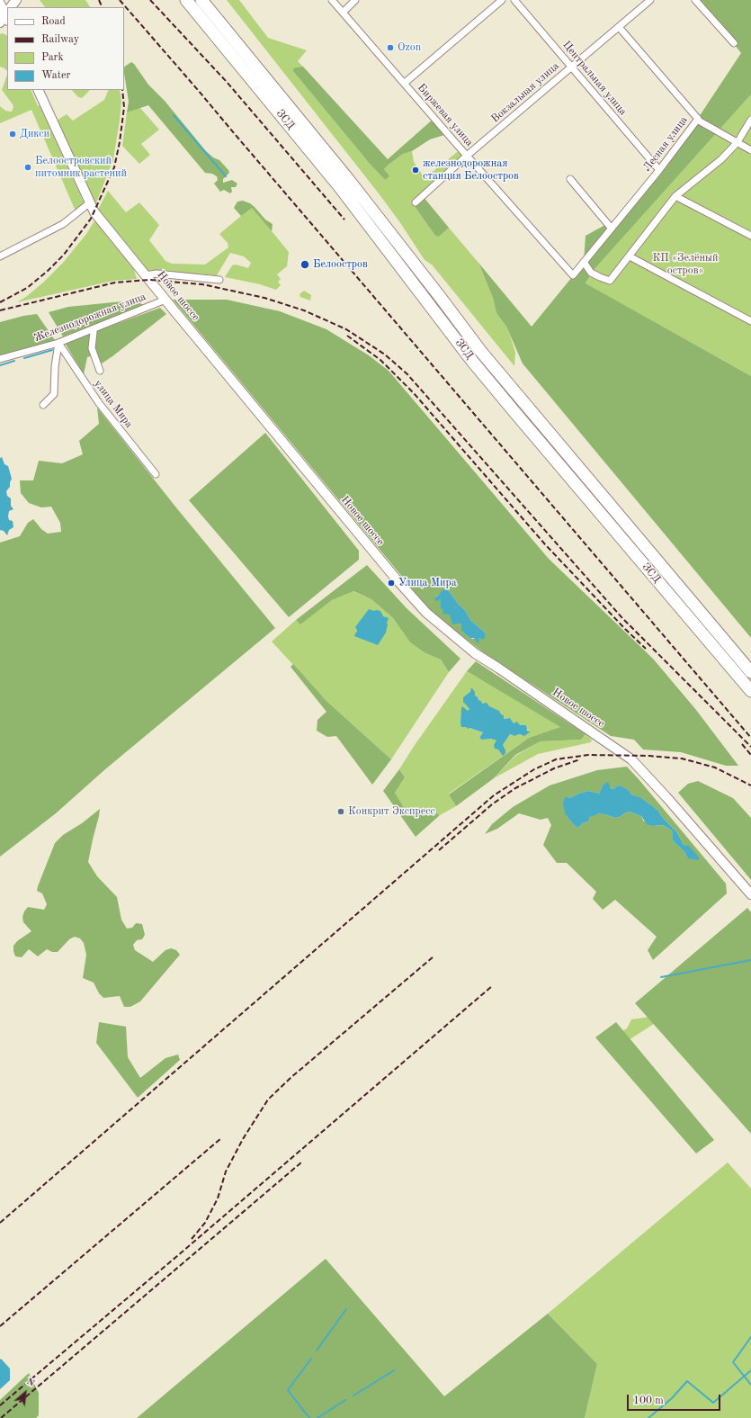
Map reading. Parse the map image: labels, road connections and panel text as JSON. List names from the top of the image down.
{
  "streets": {
    "highway": ["ЗСД"],
    "main road": ["Новое шоссе"],
    "street": [
      "Центральная улица",
      "Вокзальная улица",
      "Биржевая улица",
      "Лесная улица",
      "Железнодорожная улица",
      "улица Мира"
    ]
  },
  "crossings": [
    ["Центральная улица", "Вокзальная улица"],
    ["Центральная улица", "Лесная улица"],
    ["Вокзальная улица", "Биржевая улица"],
    ["Вокзальная улица", "Лесная улица"],
    ["Биржевая улица", "Лесная улица"],
    ["Новое шоссе", "Железнодорожная улица"],
    ["Железнодорожная улица", "улица Мира"]
  ],
  "parks": ["КП «Зелёный остров»"],
  "places": [
    "Ozon",
    "Дикси",
    "Белоостровский питомник растений",
    "железнодорожная станция Белоостров",
    "Белоостров",
    "Улица Мира",
    "Конкрит Экспресс"
  ],
  "legend": [
    "Road",
    "Railway",
    "Park",
    "Water"
  ],
  "scale_bar": "100 m",
  "north": "top right"
}
